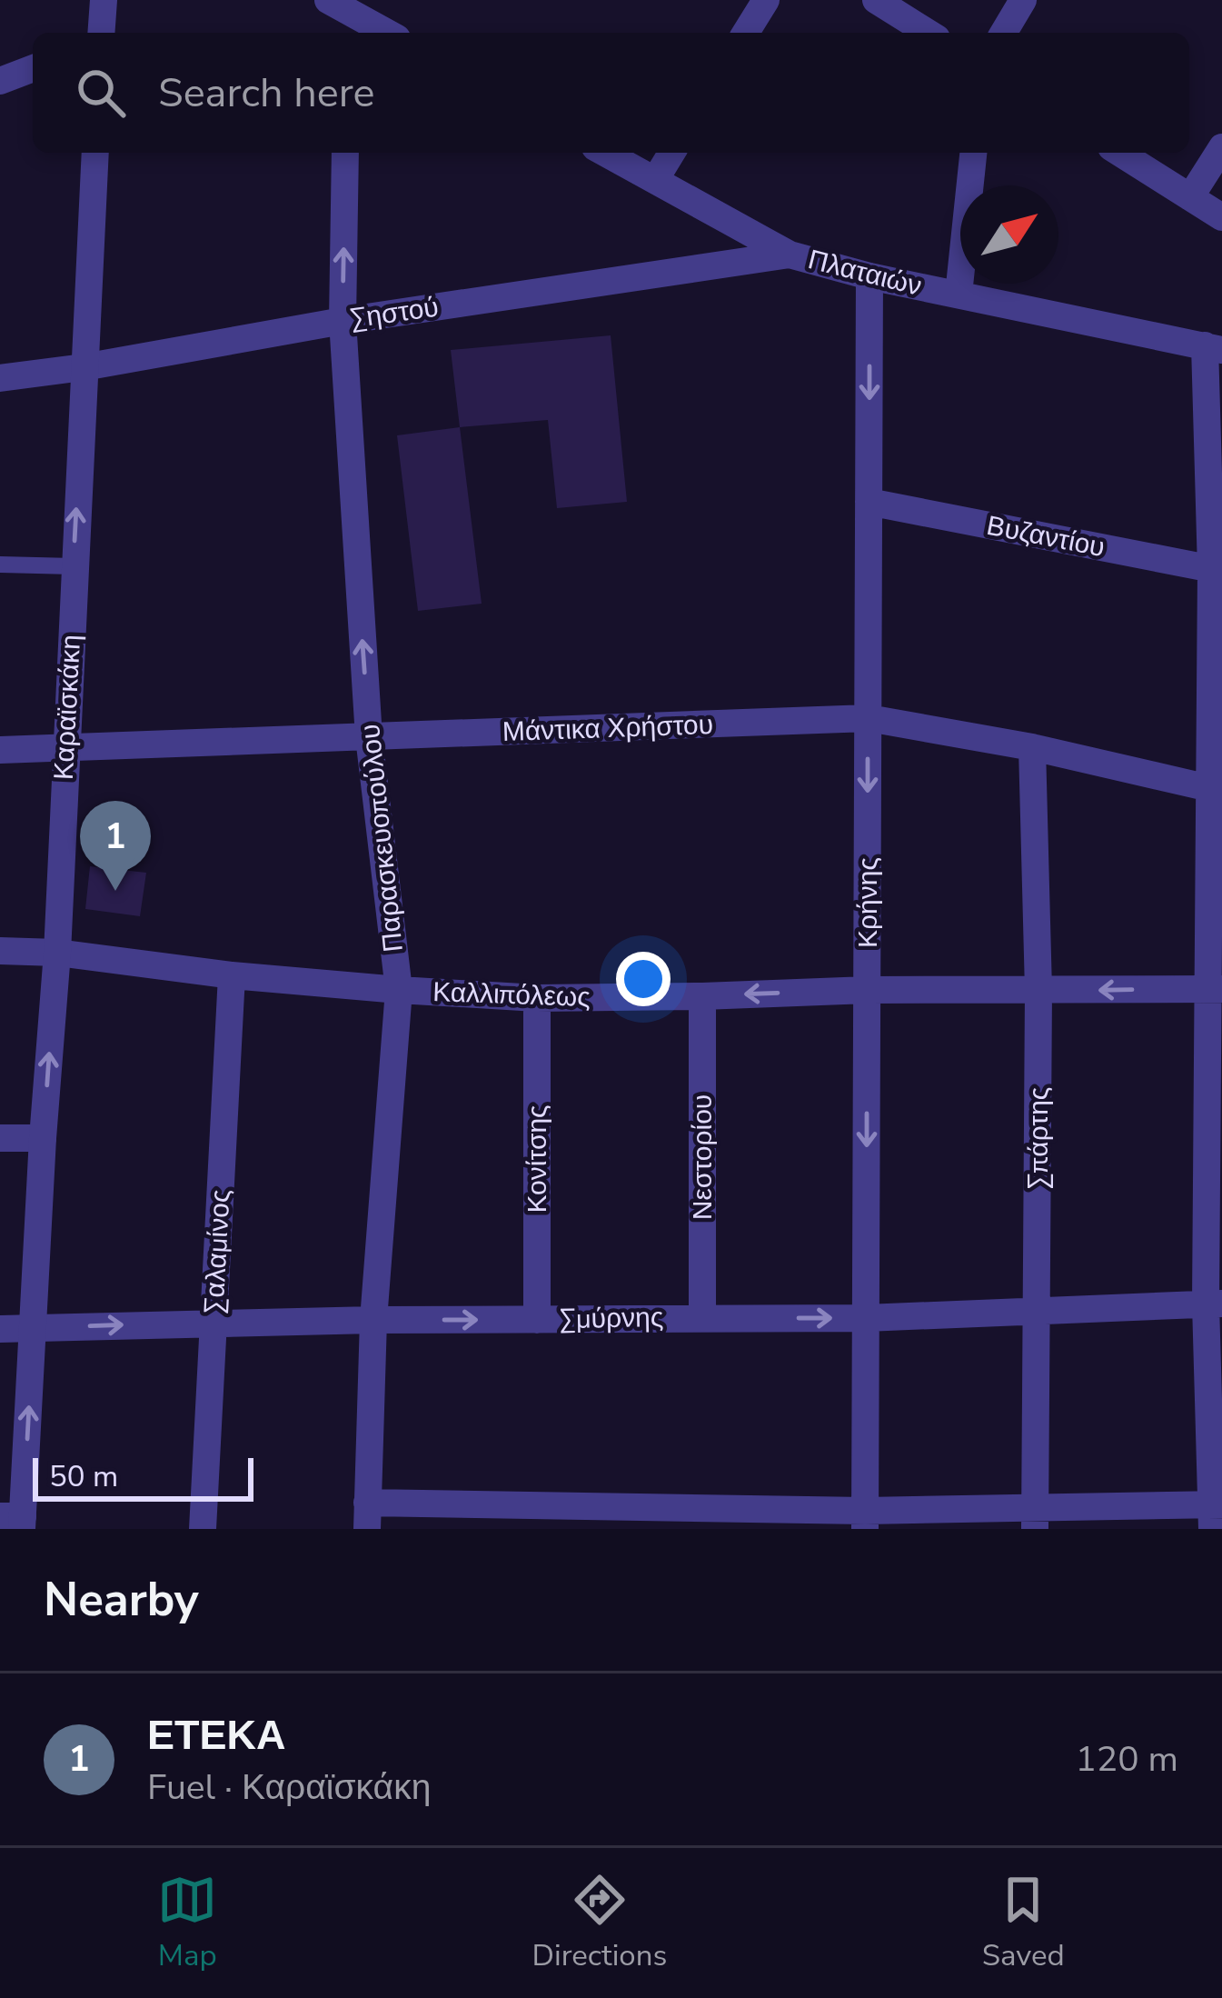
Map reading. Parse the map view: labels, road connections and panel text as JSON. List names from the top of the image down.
{
  "streets": {
    "street": [
      "Πλαταιών",
      "Σηστού",
      "Βυζαντίου",
      "Καραϊσκάκη",
      "Μάντικα Χρήστου",
      "Παρασκευοπούλου",
      "Κρήνης",
      "Καλλιπόλεως",
      "Σπάρτης",
      "Νεστορίου",
      "Κονίτσης",
      "Σαλαμίνος",
      "Σμύρνης"
    ]
  },
  "crossings": [
    ["Πλαταιών", "Σηστού"],
    ["Πλαταιών", "Κρήνης"],
    ["Σηστού", "Καραϊσκάκη"],
    ["Σηστού", "Παρασκευοπούλου"],
    ["Βυζαντίου", "Κρήνης"],
    ["Καραϊσκάκη", "Μάντικα Χρήστου"],
    ["Καραϊσκάκη", "Καλλιπόλεως"],
    ["Καραϊσκάκη", "Σμύρνης"],
    ["Μάντικα Χρήστου", "Παρασκευοπούλου"],
    ["Μάντικα Χρήστου", "Κρήνης"],
    ["Μάντικα Χρήστου", "Σπάρτης"],
    ["Παρασκευοπούλου", "Καλλιπόλεως"],
    ["Παρασκευοπούλου", "Σμύρνης"],
    ["Κρήνης", "Καλλιπόλεως"],
    ["Κρήνης", "Σμύρνης"],
    ["Καλλιπόλεως", "Σπάρτης"],
    ["Καλλιπόλεως", "Νεστορίου"],
    ["Καλλιπόλεως", "Κονίτσης"],
    ["Καλλιπόλεως", "Σαλαμίνος"],
    ["Σπάρτης", "Σμύρνης"],
    ["Νεστορίου", "Σμύρνης"],
    ["Κονίτσης", "Σμύρνης"],
    ["Σαλαμίνος", "Σμύρνης"]
  ],
  "one_way": ["Καραϊσκάκη", "Παρασκευοπούλου", "Κρήνης"],
  "scale_bar": "50 m",
  "north": "top right",
  "page": {
    "search": "Search here",
    "pins": "1",
    "scale": "50 m",
    "heading": "Nearby",
    "list": [
      {
        "mark": "1",
        "name": "ΕΤΕΚΑ",
        "note": "Fuel · Καραϊσκάκη",
        "value": "120 m"
      }
    ],
    "nav": ["Map", "Directions", "Saved"]
  }
}
